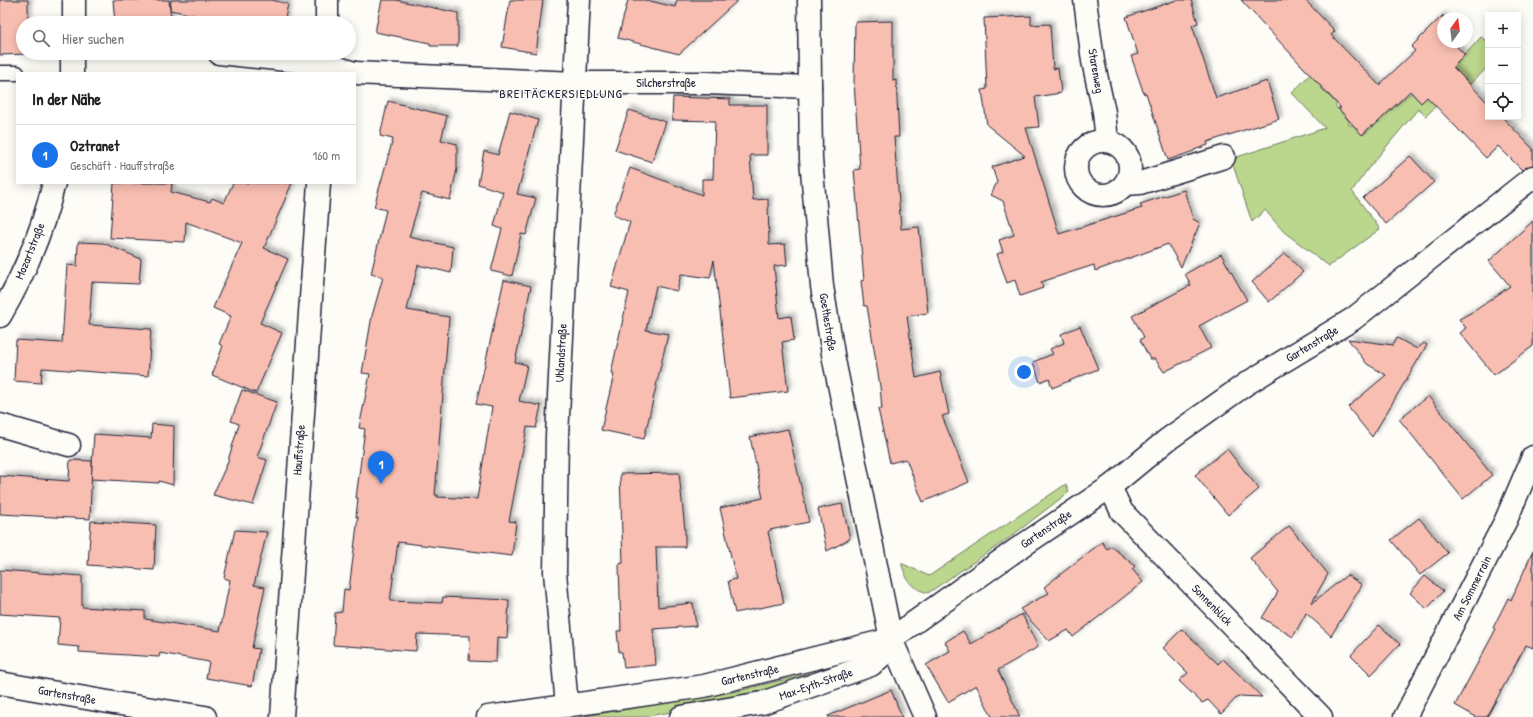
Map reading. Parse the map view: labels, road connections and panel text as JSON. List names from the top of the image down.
{
  "streets": {
    "street": [
      "Starenweg",
      "Silcherstraße",
      "Mozartstraße",
      "Goethestraße",
      "Gartenstraße",
      "Uhlandstraße",
      "Hauffstraße",
      "Am Sommerrain",
      "Sonnenblick",
      "Max-Eyth-Straße"
    ]
  },
  "crossings": [
    ["Silcherstraße", "Goethestraße"],
    ["Silcherstraße", "Uhlandstraße"],
    ["Goethestraße", "Gartenstraße"],
    ["Goethestraße", "Max-Eyth-Straße"],
    ["Gartenstraße", "Uhlandstraße"],
    ["Gartenstraße", "Sonnenblick"],
    ["Gartenstraße", "Max-Eyth-Straße"]
  ],
  "districts": ["BREITÄCKERSIEDLUNG"],
  "north": "top",
  "page": {
    "map_buttons": ["+", "−"],
    "search": "Hier suchen",
    "heading": "In der Nähe",
    "list": [
      {
        "mark": "1",
        "name": "Oztranet",
        "note": "Geschäft · Hauffstraße",
        "value": "160 m"
      }
    ],
    "pins": "1"
  }
}
